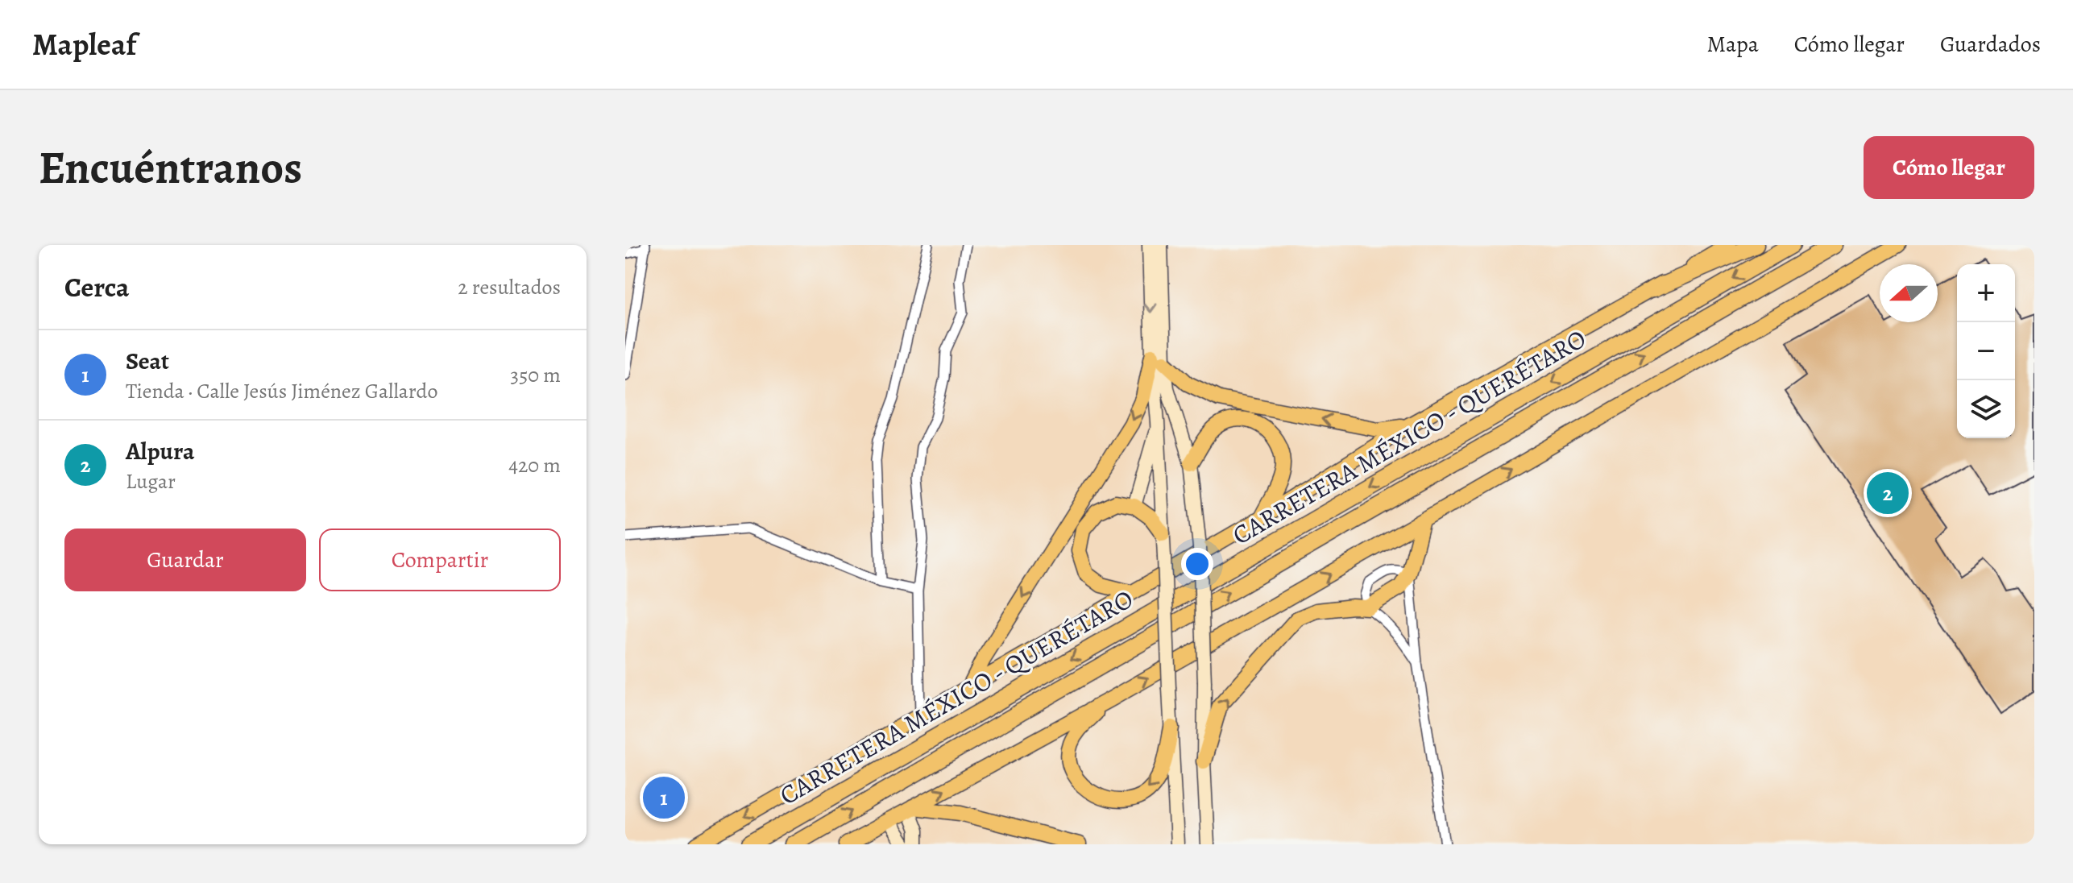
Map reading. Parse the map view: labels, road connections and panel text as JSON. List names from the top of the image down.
{
  "streets": {
    "highway": ["CARRETERA MÉXICO - QUERÉTARO"]
  },
  "north": "left",
  "page": {
    "header": "Mapleaf",
    "nav": ["Mapa", "Cómo llegar", "Guardados"],
    "buttons": [
      "Cómo llegar",
      ["Guardar", "Compartir"]
    ],
    "title": "Encuéntranos",
    "heading": ["Cerca", "2 resultados"],
    "map_buttons": ["+", "−"],
    "list": [
      {
        "mark": "1",
        "name": "Seat",
        "note": "Tienda · Calle Jesús Jiménez Gallardo",
        "value": "350 m"
      },
      {
        "mark": "2",
        "name": "Alpura",
        "note": "Lugar",
        "value": "420 m"
      }
    ],
    "pins": ["2", "1"]
  }
}
